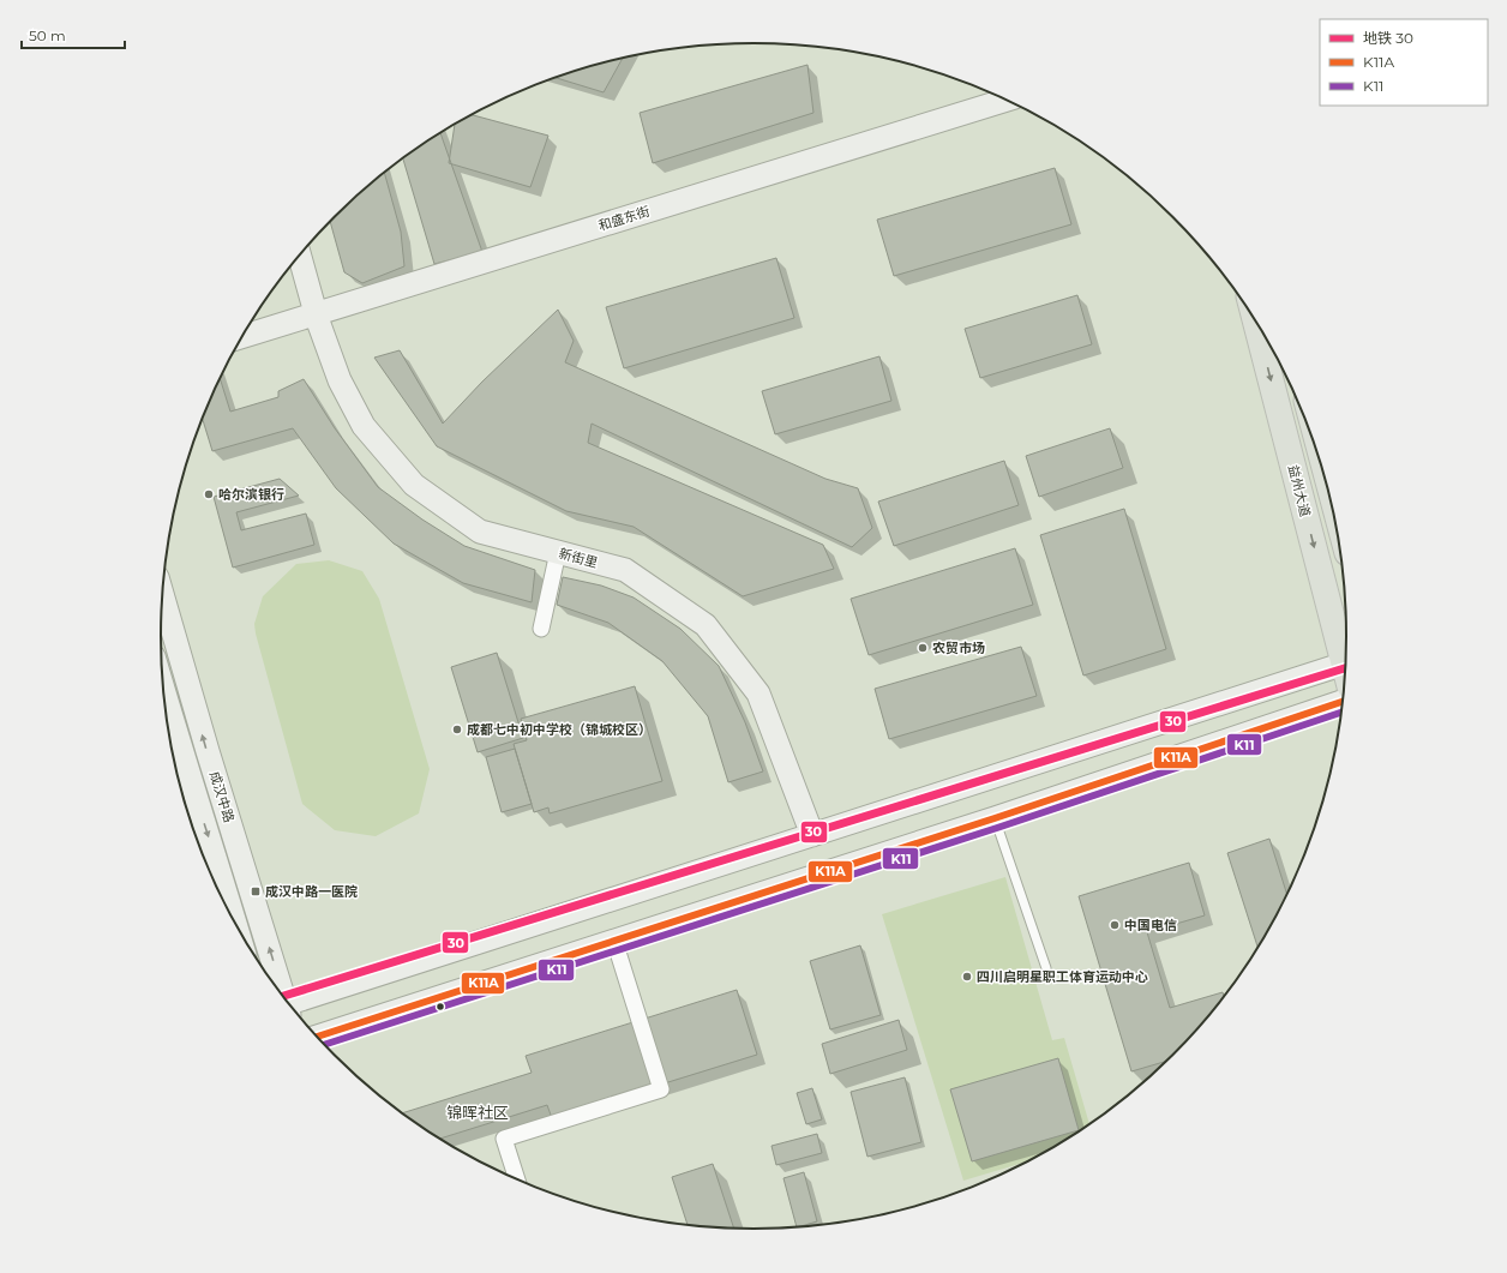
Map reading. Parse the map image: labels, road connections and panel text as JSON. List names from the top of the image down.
{
  "streets": {
    "main road": [
      "和盛东街",
      "益州大道",
      "新街里",
      "成汉中路"
    ]
  },
  "crossings": [
    ["和盛东街", "新街里"]
  ],
  "one_way": ["益州大道"],
  "districts": ["锦晖社区"],
  "places": {
    "other": [
      "哈尔滨银行",
      "农贸市场",
      "成都七中初中学校（锦城校区）",
      "中国电信",
      "四川启明星职工体育运动中心"
    ],
    "transit": ["成汉中路一医院"]
  },
  "lines": ["metro line 30", "transit line K11A", "transit line K11"],
  "legend": ["地铁 30", "K11A", "K11"],
  "scale_bar": "50 m"
}
